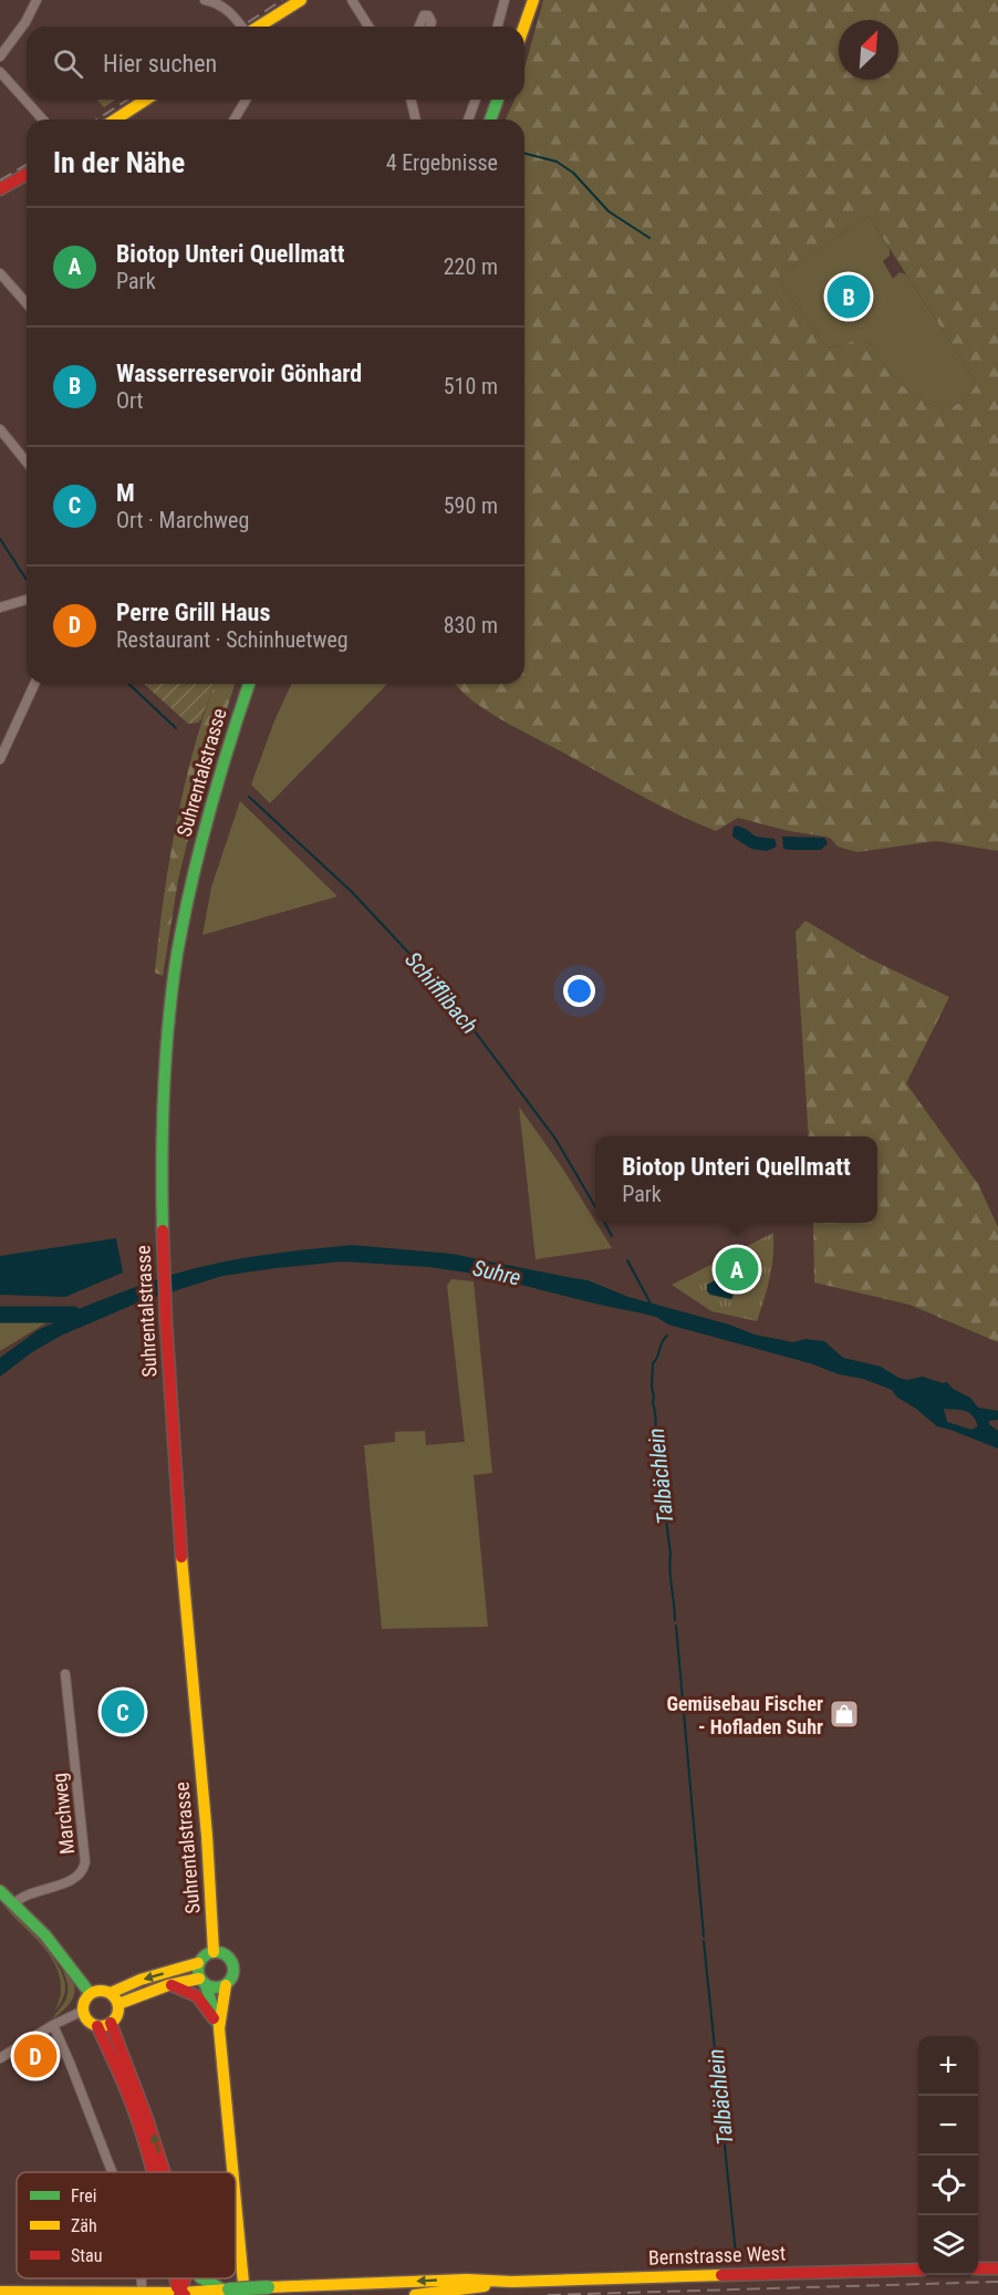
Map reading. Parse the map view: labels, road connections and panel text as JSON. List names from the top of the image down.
{
  "streets": {
    "main road": ["Suhrentalstrasse", "Bernstrasse West"],
    "street": ["Marchweg"]
  },
  "water": ["Schifflibach", "Suhre", "Talbächlein"],
  "places": {
    "shop": ["Gemüsebau Fischer - Hofladen Suhr"]
  },
  "legend": ["Frei", "Zäh", "Stau"],
  "north": "top right",
  "page": {
    "search": "Hier suchen",
    "heading": ["In der Nähe", "4 Ergebnisse"],
    "list": [
      {
        "mark": "A",
        "name": "Biotop Unteri Quellmatt",
        "note": "Park",
        "value": "220 m"
      },
      {
        "mark": "B",
        "name": "Wasserreservoir Gönhard",
        "note": "Ort",
        "value": "510 m"
      },
      {
        "mark": "C",
        "name": "M",
        "note": "Ort · Marchweg",
        "value": "590 m"
      },
      {
        "mark": "D",
        "name": "Perre Grill Haus",
        "note": "Restaurant · Schinhuetweg",
        "value": "830 m"
      }
    ],
    "pins": [
      "B",
      "A",
      "C",
      "D"
    ],
    "popup": ["Biotop Unteri Quellmatt", "Park"],
    "map_buttons": ["+", "−"]
  }
}
